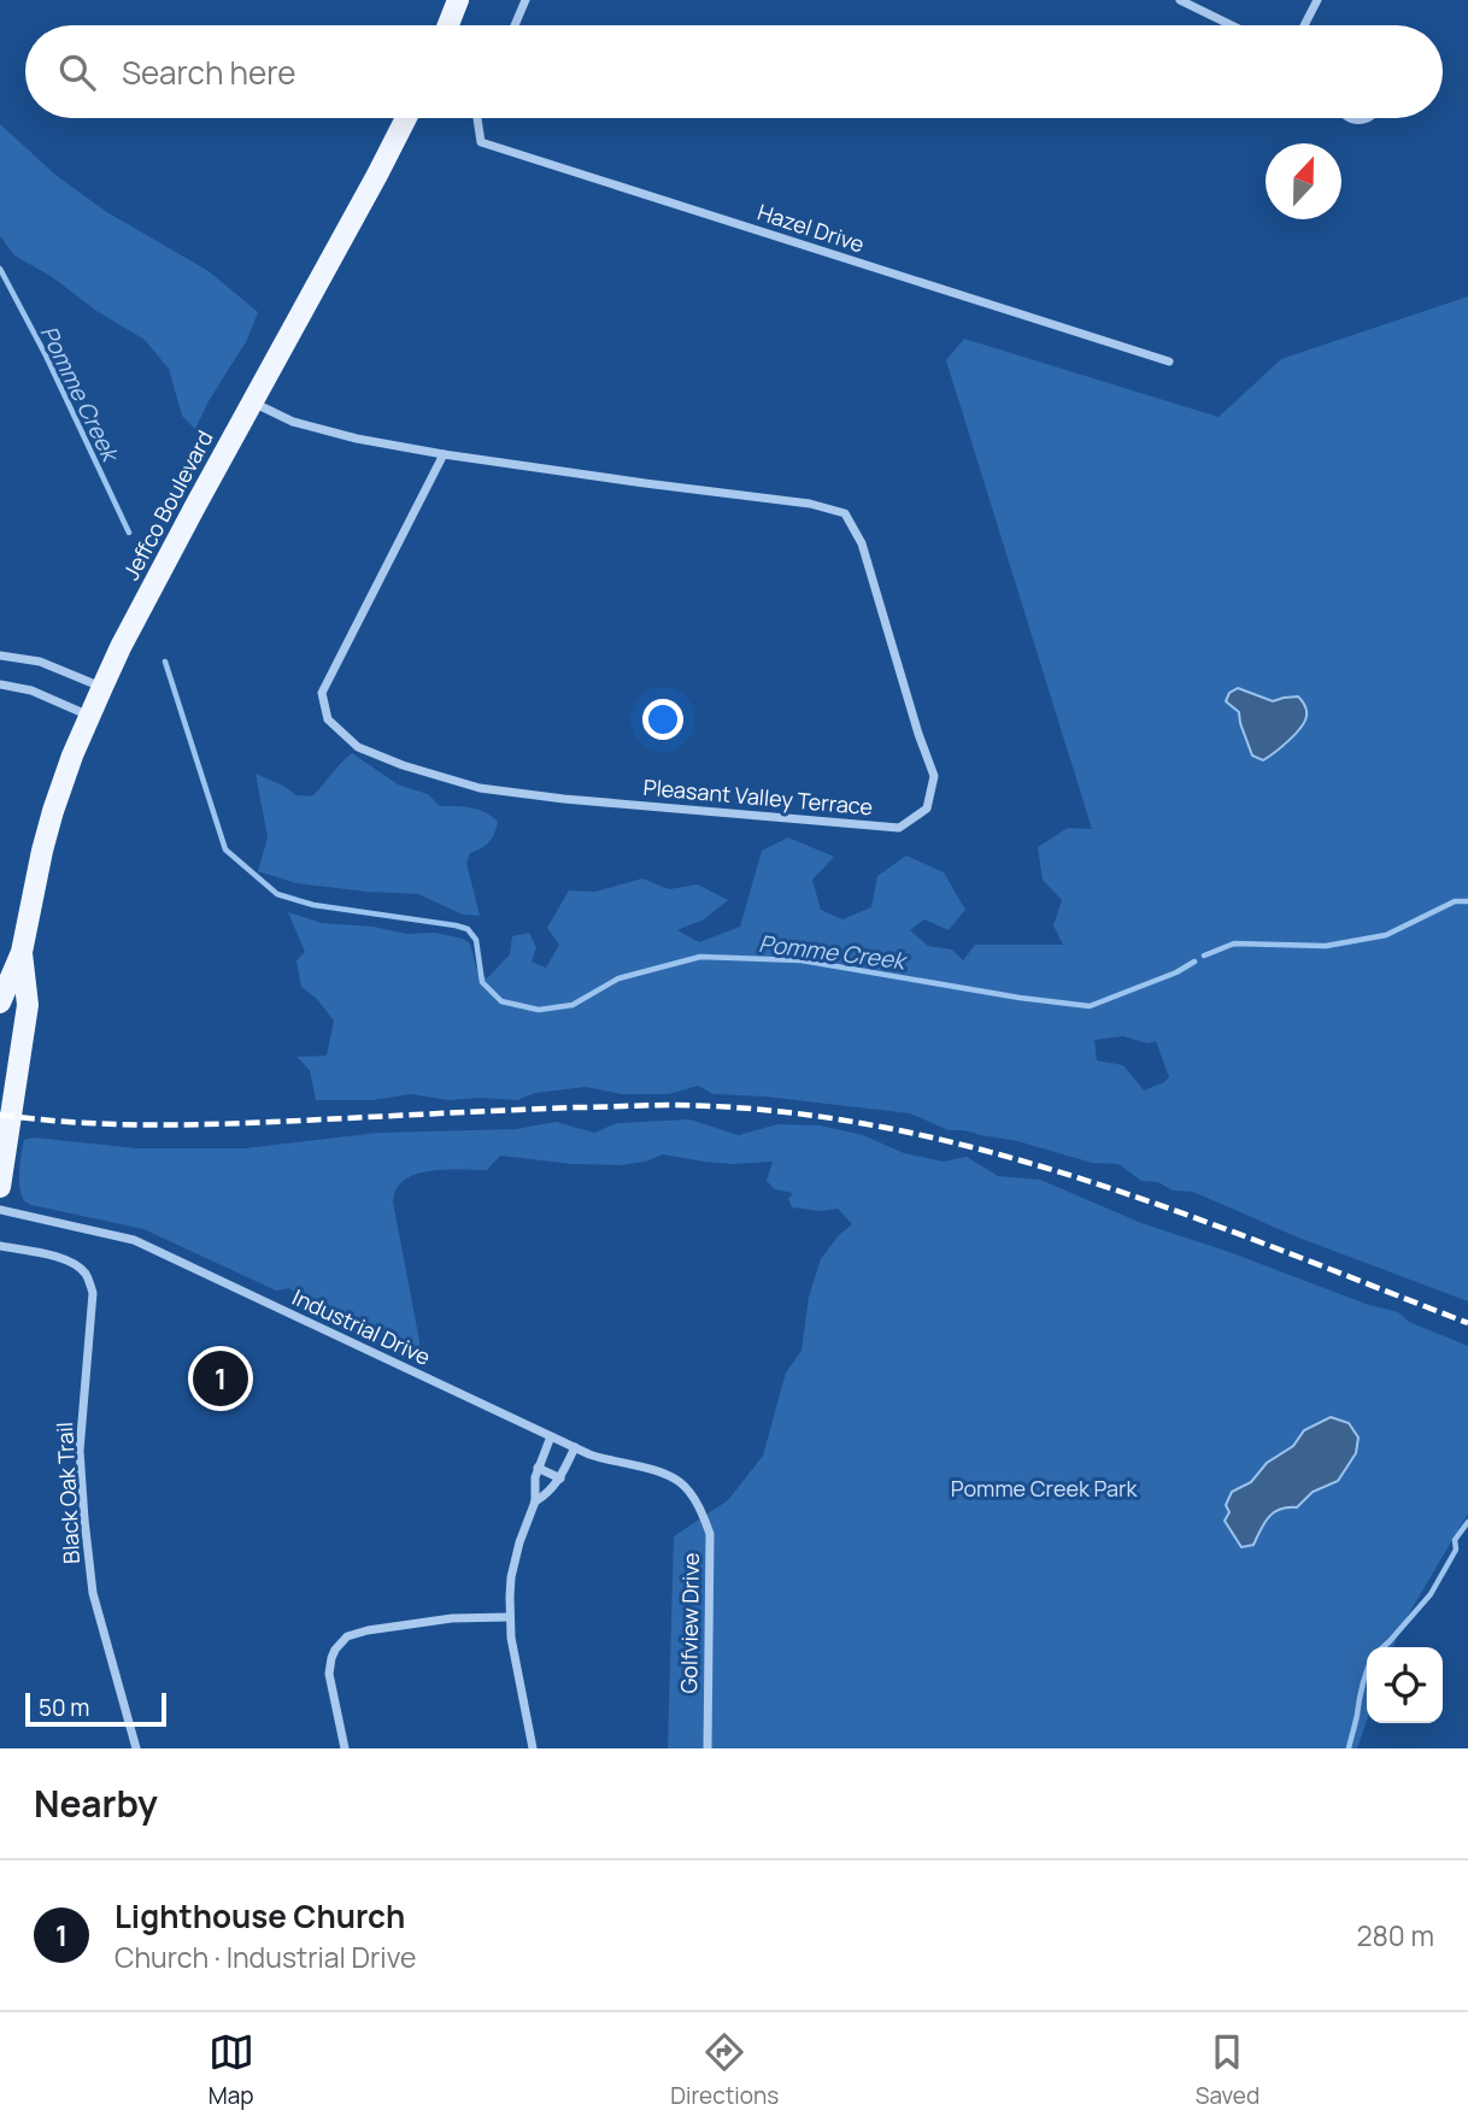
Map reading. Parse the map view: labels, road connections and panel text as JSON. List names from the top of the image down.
{
  "streets": {
    "main road": ["Jeffco Boulevard"],
    "street": [
      "Hazel Drive",
      "Pleasant Valley Terrace",
      "Industrial Drive",
      "Black Oak Trail",
      "Golfview Drive"
    ]
  },
  "crossings": [
    ["Jeffco Boulevard", "Pleasant Valley Terrace"],
    ["Industrial Drive", "Golfview Drive"]
  ],
  "water": ["Pomme Creek"],
  "parks": ["Pomme Creek Park"],
  "scale_bar": "50 m",
  "north": "top",
  "page": {
    "search": "Search here",
    "pins": "1",
    "scale": "50 m",
    "heading": "Nearby",
    "list": [
      {
        "mark": "1",
        "name": "Lighthouse Church",
        "note": "Church · Industrial Drive",
        "value": "280 m"
      }
    ],
    "nav": ["Map", "Directions", "Saved"]
  }
}
